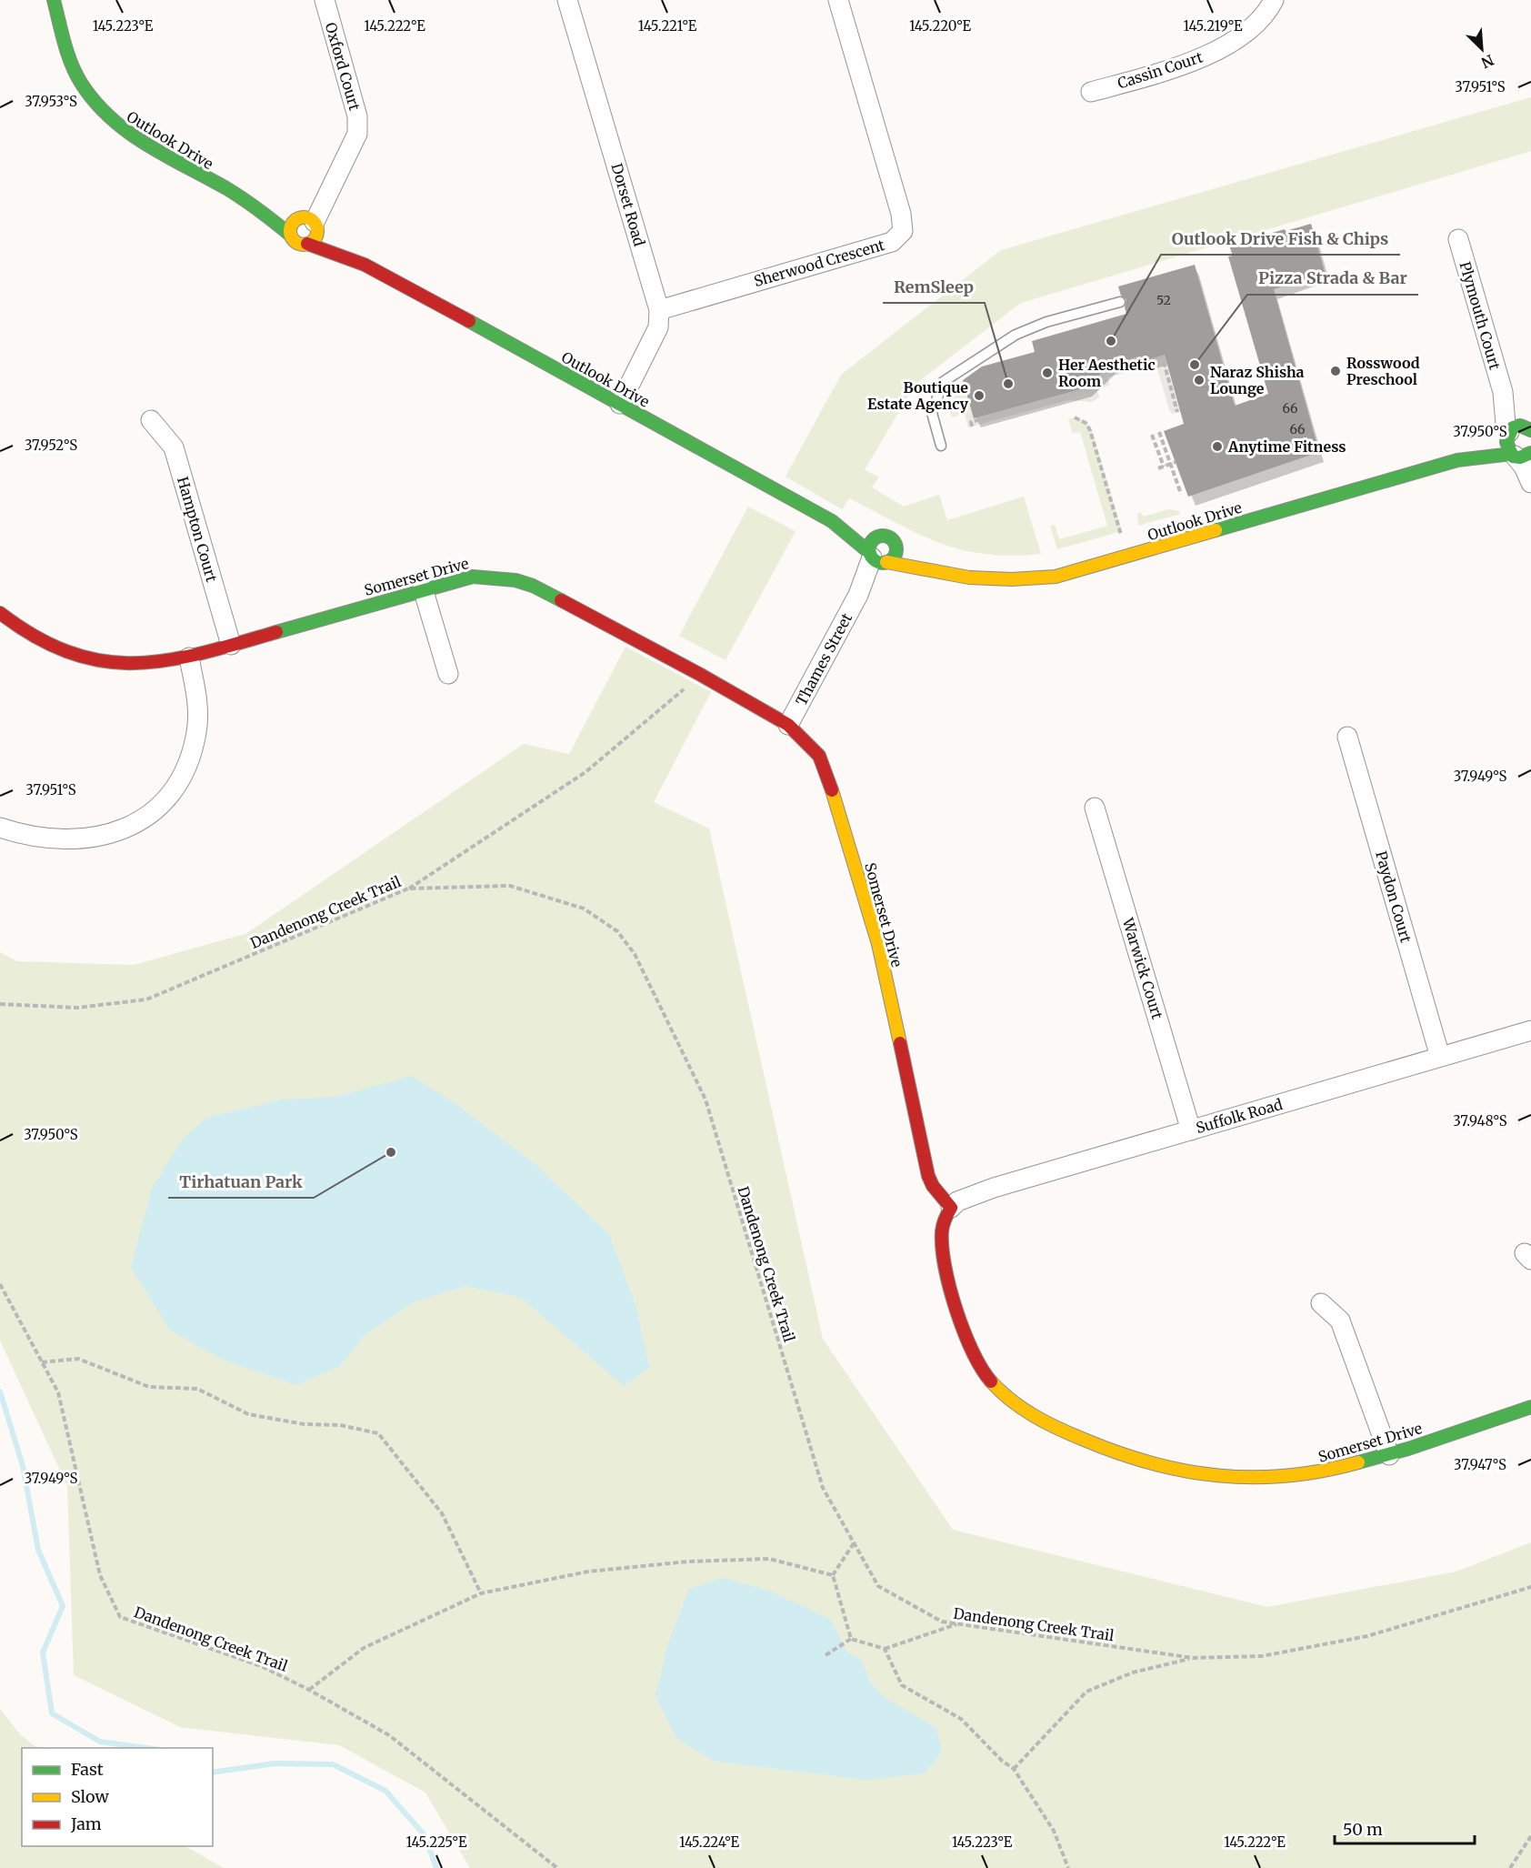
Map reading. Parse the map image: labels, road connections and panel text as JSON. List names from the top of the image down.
{
  "streets": {
    "street": [
      "Oxford Court",
      "Cassin Court",
      "Outlook Drive",
      "Dorset Road",
      "Sherwood Crescent",
      "Plymouth Court",
      "Hampton Court",
      "Somerset Drive",
      "Thames Street",
      "Paydon Court",
      "Warwick Court",
      "Suffolk Road"
    ],
    "path": ["Dandenong Creek Trail"]
  },
  "crossings": [
    ["Oxford Court", "Outlook Drive"],
    ["Outlook Drive", "Dorset Road"],
    ["Outlook Drive", "Plymouth Court"],
    ["Outlook Drive", "Thames Street"],
    ["Dorset Road", "Sherwood Crescent"],
    ["Hampton Court", "Somerset Drive"],
    ["Somerset Drive", "Thames Street"],
    ["Somerset Drive", "Suffolk Road"],
    ["Paydon Court", "Suffolk Road"],
    ["Warwick Court", "Suffolk Road"]
  ],
  "places": [
    "Outlook Drive Fish & Chips",
    "Pizza Strada & Bar",
    "Rosswood Preschool",
    "Her Aesthetic Room",
    "Naraz Shisha Lounge",
    "RemSleep",
    "Boutique Estate Agency",
    "Anytime Fitness",
    "Tirhatuan Park"
  ],
  "house_numbers": ["52", "66", "66"],
  "legend": ["Fast", "Slow", "Jam"],
  "scale_bar": "50 m",
  "north": "bottom right",
  "coordinates": [
    "145.223°E",
    "145.222°E",
    "145.221°E",
    "145.220°E",
    "145.219°E",
    "37.951°S",
    "37.953°S",
    "37.950°S",
    "37.952°S",
    "37.949°S",
    "37.948°S",
    "37.947°S",
    "145.225°E",
    "145.224°E"
  ]
}
